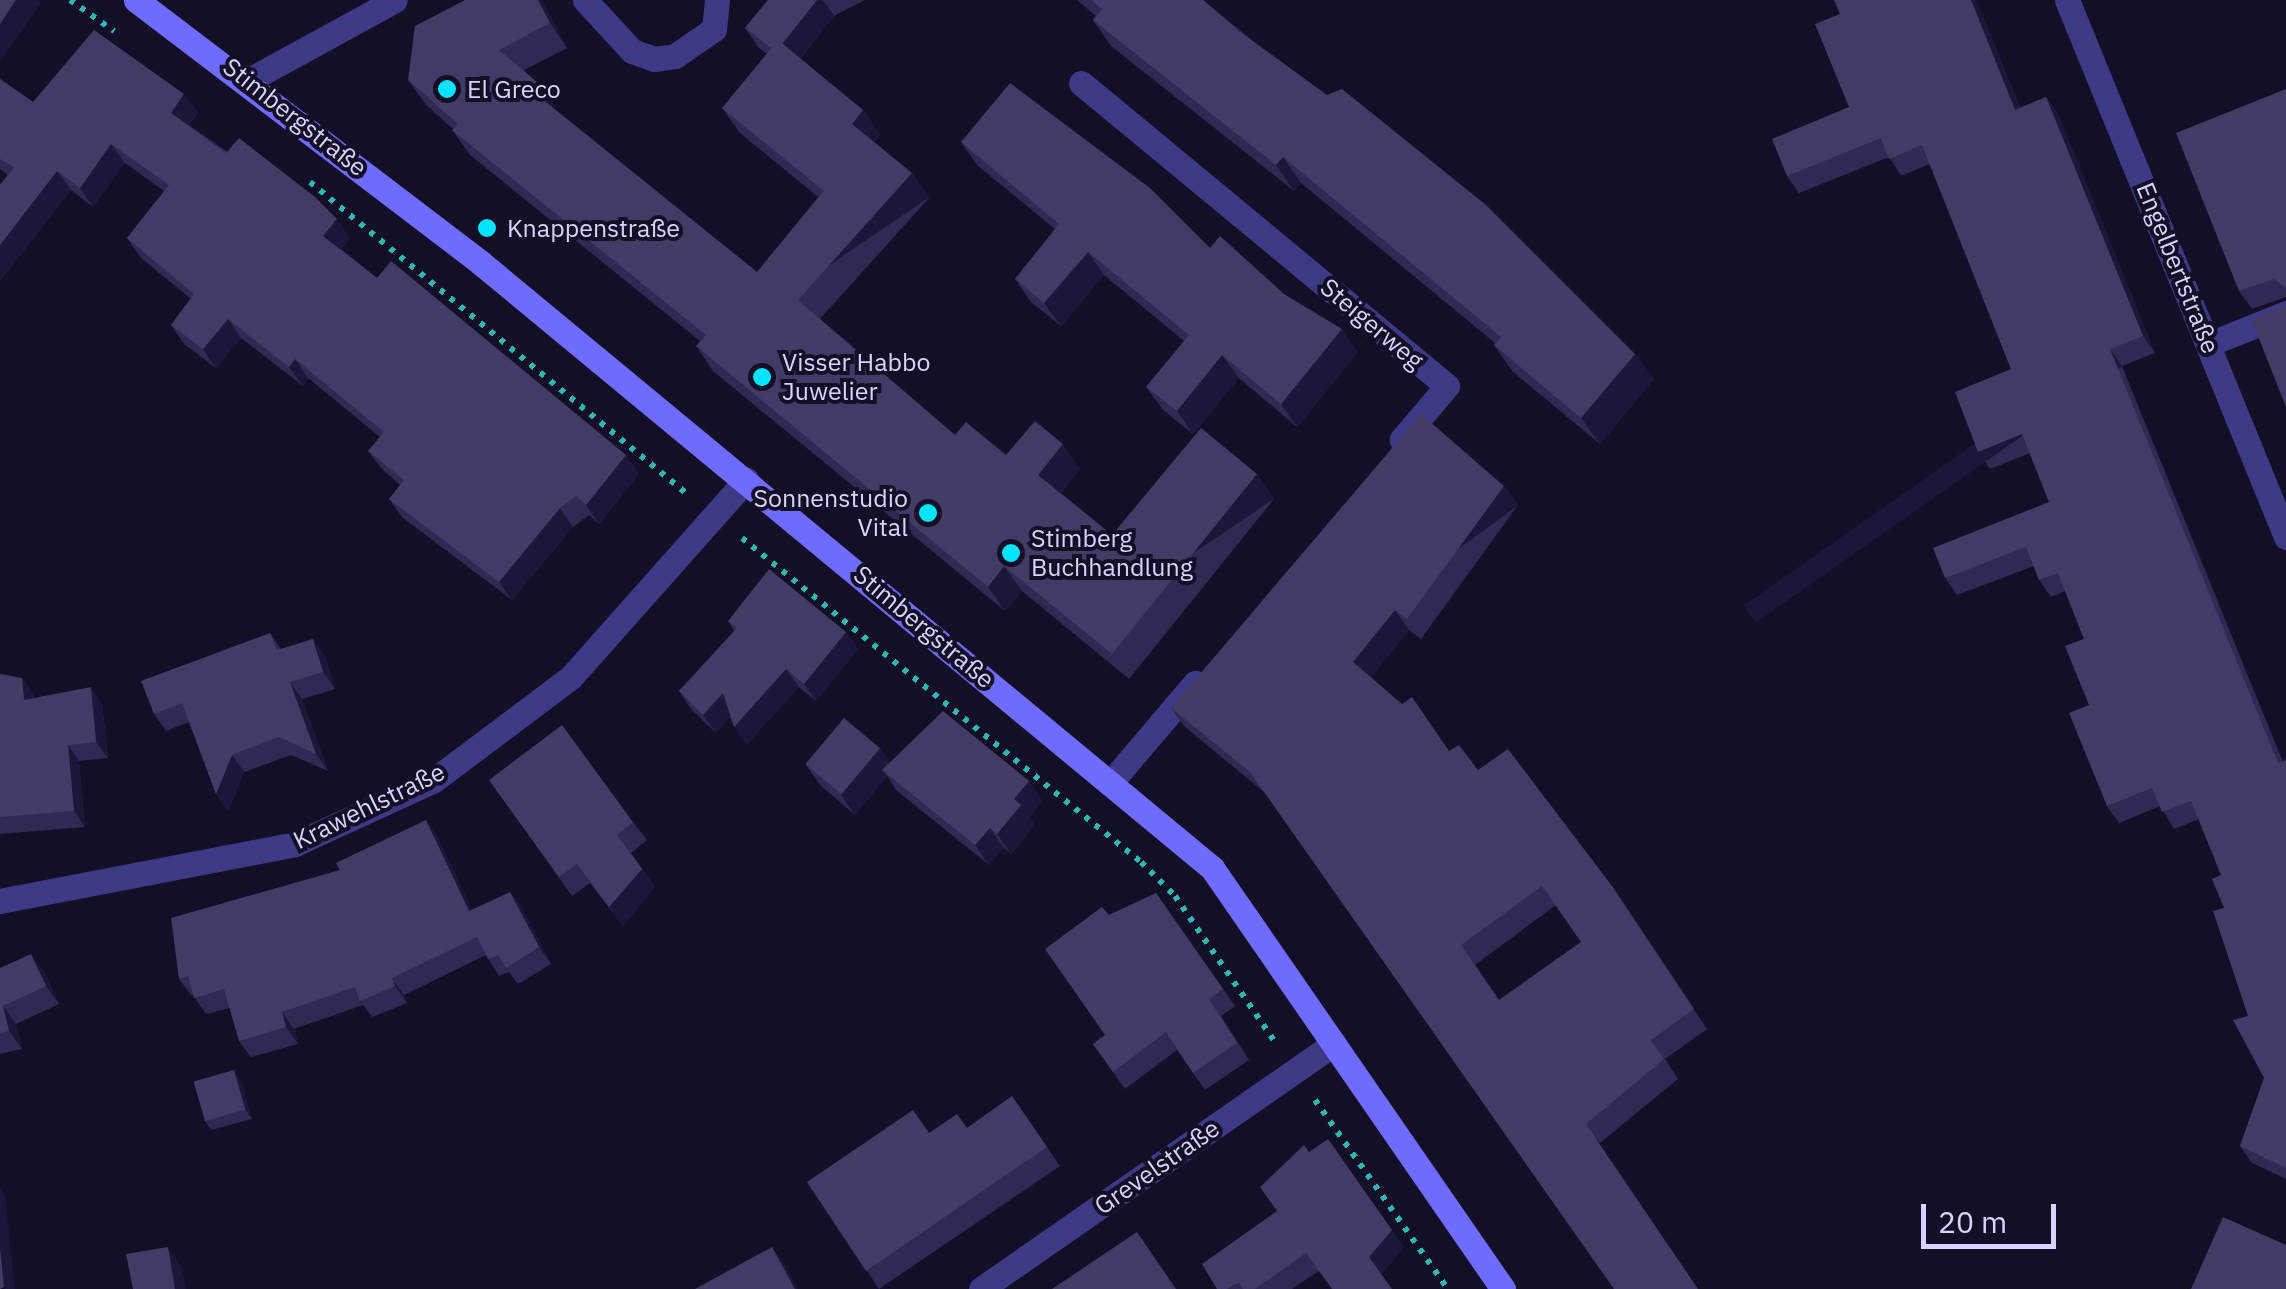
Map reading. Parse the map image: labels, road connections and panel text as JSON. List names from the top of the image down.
{
  "streets": {
    "street": [
      "Stimbergstraße",
      "Engelbertstraße",
      "Steigerweg",
      "Krawehlstraße",
      "Grevelstraße"
    ]
  },
  "crossings": [
    ["Stimbergstraße", "Krawehlstraße"],
    ["Stimbergstraße", "Grevelstraße"]
  ],
  "places": [
    "El Greco",
    "Knappenstraße",
    "Visser Habbo Juwelier",
    "Sonnenstudio Vital",
    "Stimberg Buchhandlung"
  ],
  "scale_bar": "20 m"
}
